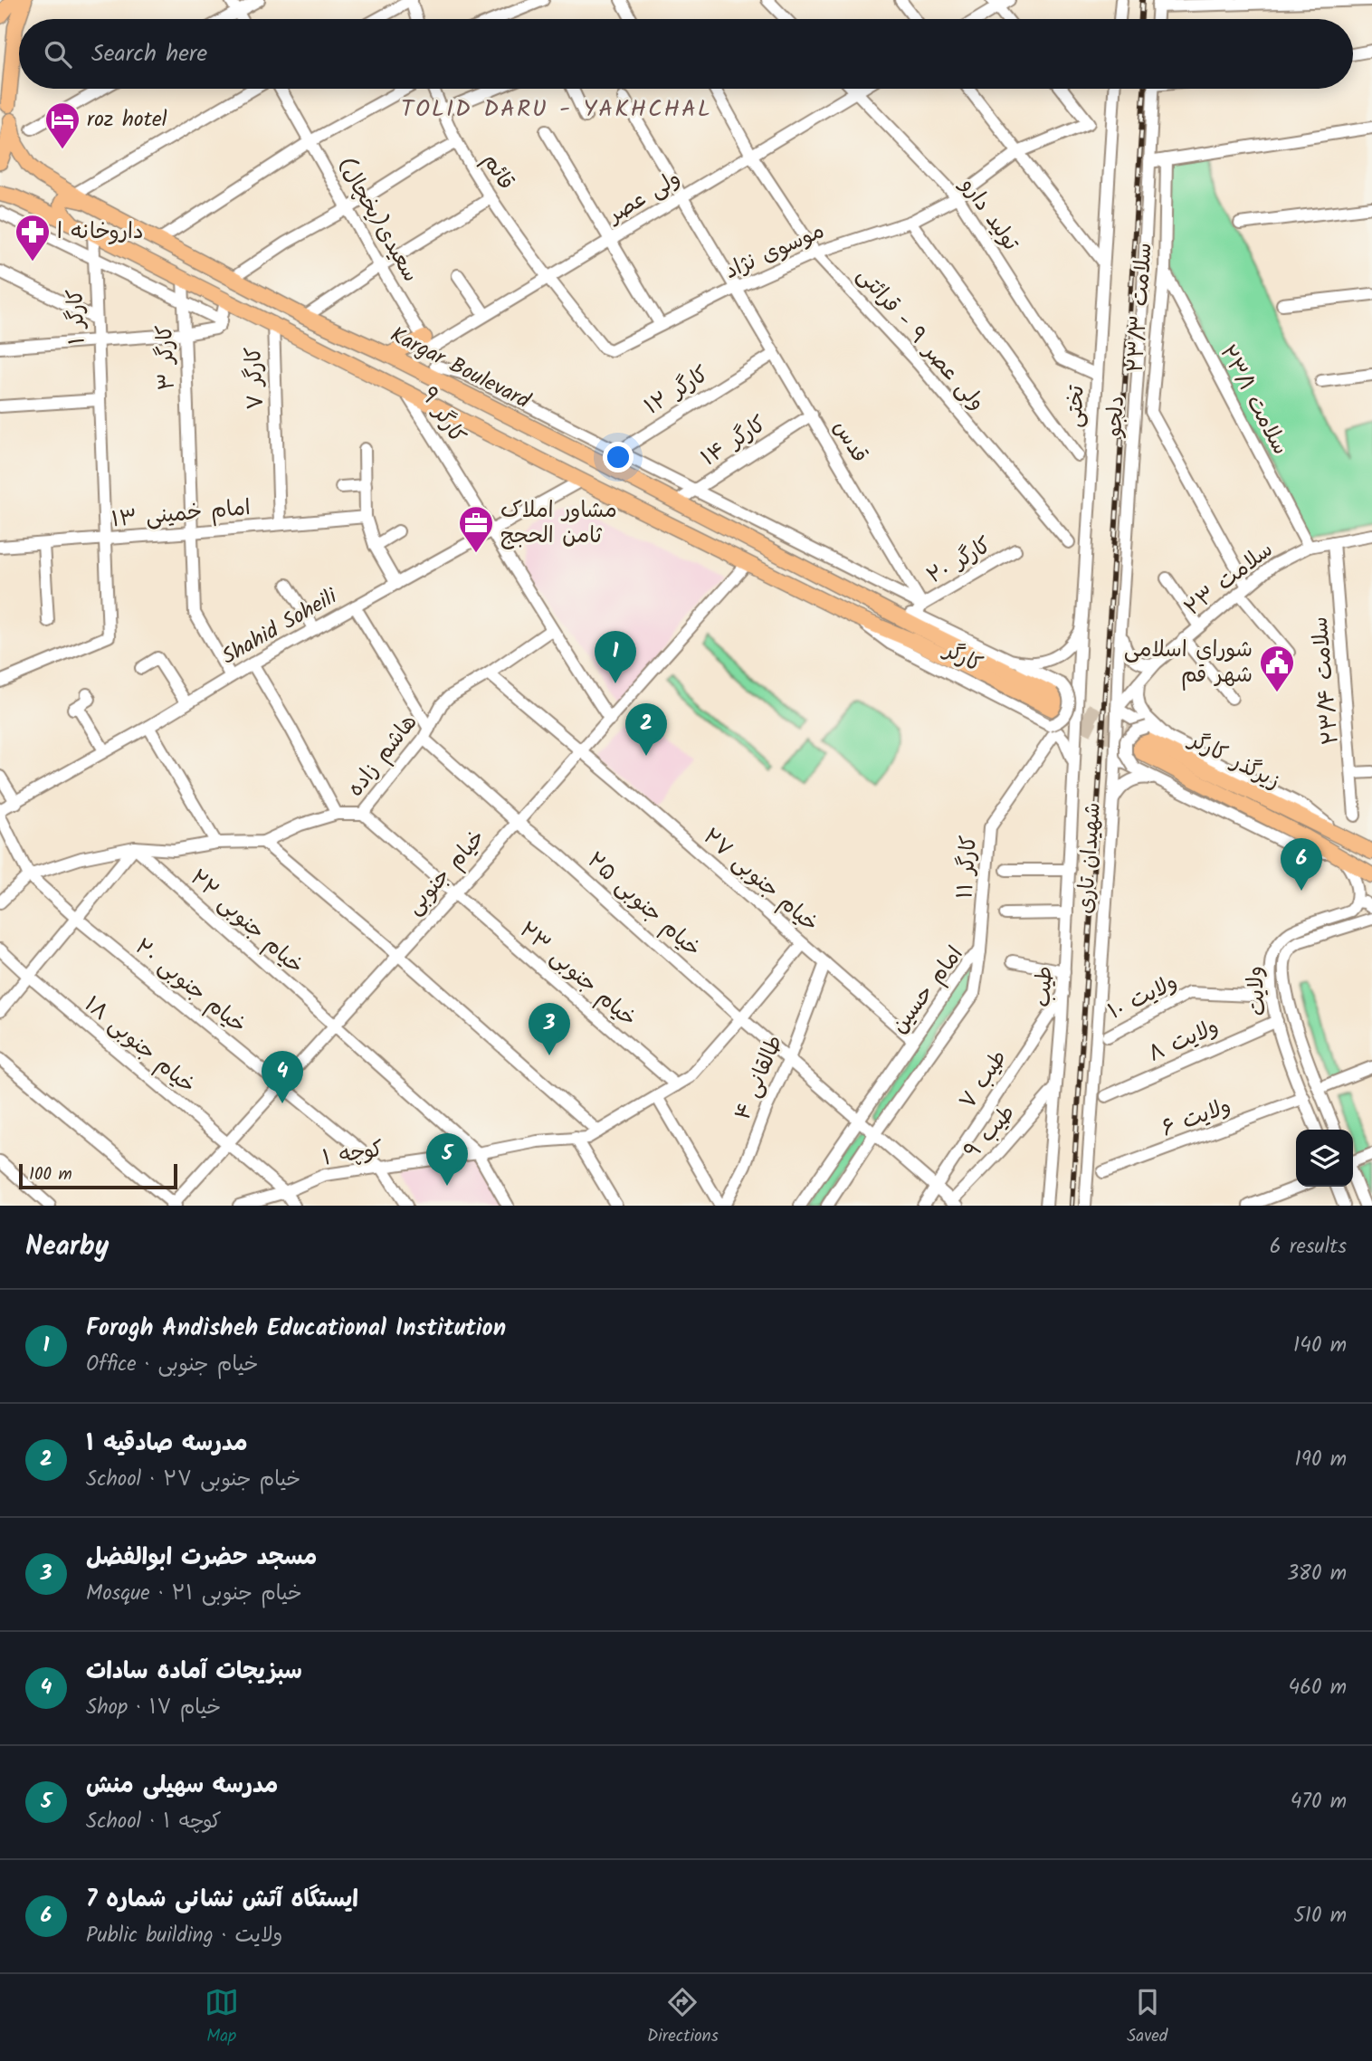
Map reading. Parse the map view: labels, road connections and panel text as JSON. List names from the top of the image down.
{
  "streets": {
    "main road": ["Kargar Boulevard", "زیرگذر کارگر"],
    "street": [
      "قائم",
      "ولی عصر",
      "تولید دارو",
      "سعیدی(یخچال)",
      "موسوی نژاد",
      "سلامت ۲۳/۳",
      "کارگر ۱",
      "ولی عصر ۹ - قرائتی",
      "کارگر ۳",
      "کارگر ۷",
      "کارگر ۱۲",
      "سلامت ۲۳/۱",
      "تختی",
      "کارگر ۹",
      "دلجو",
      "کارگر ۱۴",
      "قدس",
      "امام خمینی ۱۳",
      "کارگر ۲۰",
      "سلامت ۲۳",
      "Shahid Soheili",
      "کارگر",
      "سلامت ۲۳/۴",
      "هاشم زاده",
      "شهیدان تاری",
      "کارگر ۱۱",
      "خیام جنوبی",
      "خیام جنوبی ۲۷",
      "خیام جنوبی ۲۵",
      "خیام جنوبی ۲۲",
      "خیام جنوبی ۲۳",
      "خیام جنوبی ۲۰",
      "طیب",
      "امام حسین",
      "ولایت",
      "ولایت ۱۰",
      "ولایت ۸",
      "خیام جنوبی ۱۸",
      "طالقانی ۴",
      "طیب ۷",
      "ولایت ۶",
      "طیب ۹",
      "کوچه ۱"
    ]
  },
  "crossings": [
    ["قائم", "ولی عصر"],
    ["قائم", "موسوی نژاد"],
    ["ولی عصر", "تولید دارو"],
    ["ولی عصر", "سعیدی(یخچال)"],
    ["ولی عصر", "ولی عصر ۹ - قرائتی"],
    ["ولی عصر", "قدس"],
    ["تولید دارو", "موسوی نژاد"],
    ["تولید دارو", "تختی"],
    ["سعیدی(یخچال)", "Kargar Boulevard"],
    ["موسوی نژاد", "ولی عصر ۹ - قرائتی"],
    ["موسوی نژاد", "قدس"],
    ["سلامت ۲۳/۳", "سلامت ۲۳/۱"],
    ["سلامت ۲۳/۳", "سلامت ۲۳"],
    ["کارگر ۱", "Kargar Boulevard"],
    ["کارگر ۱", "امام خمینی ۱۳"],
    ["کارگر ۳", "Kargar Boulevard"],
    ["کارگر ۳", "امام خمینی ۱۳"],
    ["کارگر ۳", "Shahid Soheili"],
    ["Kargar Boulevard", "کارگر ۷"],
    ["Kargar Boulevard", "کارگر ۱۲"],
    ["Kargar Boulevard", "کارگر ۹"],
    ["Kargar Boulevard", "کارگر ۱۴"],
    ["Kargar Boulevard", "قدس"],
    ["Kargar Boulevard", "کارگر ۲۰"],
    ["Kargar Boulevard", "Shahid Soheili"],
    ["Kargar Boulevard", "کارگر"],
    ["Kargar Boulevard", "خیام جنوبی"],
    ["کارگر ۷", "امام خمینی ۱۳"],
    ["کارگر ۱۲", "قدس"],
    ["سلامت ۲۳/۱", "سلامت ۲۳"],
    ["تختی", "طیب"],
    ["کارگر ۹", "Shahid Soheili"],
    ["کارگر ۹", "هاشم زاده"],
    ["کارگر ۹", "خیام جنوبی"],
    ["دلجو", "سلامت ۲۳"],
    ["دلجو", "شهیدان تاری"],
    ["کارگر ۱۴", "قدس"],
    ["قدس", "کارگر ۲۰"],
    ["سلامت ۲۳", "سلامت ۲۳/۴"],
    ["Shahid Soheili", "خیام جنوبی ۲۵"],
    ["کارگر", "کارگر ۱۱"],
    ["هاشم زاده", "خیام جنوبی ۲۷"],
    ["هاشم زاده", "خیام جنوبی ۲۵"],
    ["هاشم زاده", "خیام جنوبی ۲۲"],
    ["هاشم زاده", "خیام جنوبی ۲۳"],
    ["هاشم زاده", "خیام جنوبی ۲۰"],
    ["کارگر ۱۱", "امام حسین"],
    ["خیام جنوبی", "خیام جنوبی ۲۷"],
    ["خیام جنوبی", "خیام جنوبی ۲۵"],
    ["خیام جنوبی", "خیام جنوبی ۲۲"],
    ["خیام جنوبی", "خیام جنوبی ۲۳"],
    ["خیام جنوبی", "خیام جنوبی ۲۰"],
    ["خیام جنوبی", "خیام جنوبی ۱۸"],
    ["خیام جنوبی ۲۷", "امام حسین"],
    ["خیام جنوبی ۲۷", "طالقانی ۴"],
    ["خیام جنوبی ۲۷", "کوچه ۱"],
    ["خیام جنوبی ۲۵", "امام حسین"],
    ["خیام جنوبی ۲۵", "طالقانی ۴"],
    ["خیام جنوبی ۲۵", "طیب ۷"],
    ["خیام جنوبی ۲۵", "طیب ۹"],
    ["خیام جنوبی ۲۵", "کوچه ۱"],
    ["خیام جنوبی ۲۲", "کوچه ۱"],
    ["خیام جنوبی ۲۳", "کوچه ۱"],
    ["خیام جنوبی ۲۰", "کوچه ۱"],
    ["طیب", "طیب ۷"],
    ["طیب", "طیب ۹"],
    ["ولایت", "ولایت ۱۰"],
    ["ولایت", "ولایت ۸"],
    ["ولایت", "ولایت ۶"],
    ["خیام جنوبی ۱۸", "کوچه ۱"]
  ],
  "districts": ["TOLID DARU - YAKHCHAL"],
  "places": {
    "hotel": ["roz hotel"],
    "pharmacy": ["داروخانه ا"],
    "office": ["مشاور املاک ثامن الحجج"],
    "public building": ["شورای اسلامی شهر قم"]
  },
  "scale_bar": "100 m",
  "page": {
    "search": "Search here",
    "pins": [
      "1",
      "2",
      "6",
      "3",
      "4",
      "5"
    ],
    "scale": "100 m",
    "heading": ["Nearby", "6 results"],
    "list": [
      {
        "mark": "1",
        "name": "Forogh Andisheh Educational Institution",
        "note": "Office · خیام جنوبی",
        "value": "140 m"
      },
      {
        "mark": "2",
        "name": "مدرسه صادقیه ۱",
        "note": "School · خیام جنوبی ۲۷",
        "value": "190 m"
      },
      {
        "mark": "3",
        "name": "مسجد حضرت ابوالفضل",
        "note": "Mosque · خیام جنوبی ۲۱",
        "value": "380 m"
      },
      {
        "mark": "4",
        "name": "سبزیجات آماده سادات",
        "note": "Shop · خیام ۱۷",
        "value": "460 m"
      },
      {
        "mark": "5",
        "name": "مدرسه سهیلی منش",
        "note": "School · کوچه ۱",
        "value": "470 m"
      },
      {
        "mark": "6",
        "name": "ایستگاه آتش نشانی شماره 7",
        "note": "Public building · ولایت",
        "value": "510 m"
      }
    ],
    "nav": ["Map", "Directions", "Saved"]
  }
}
